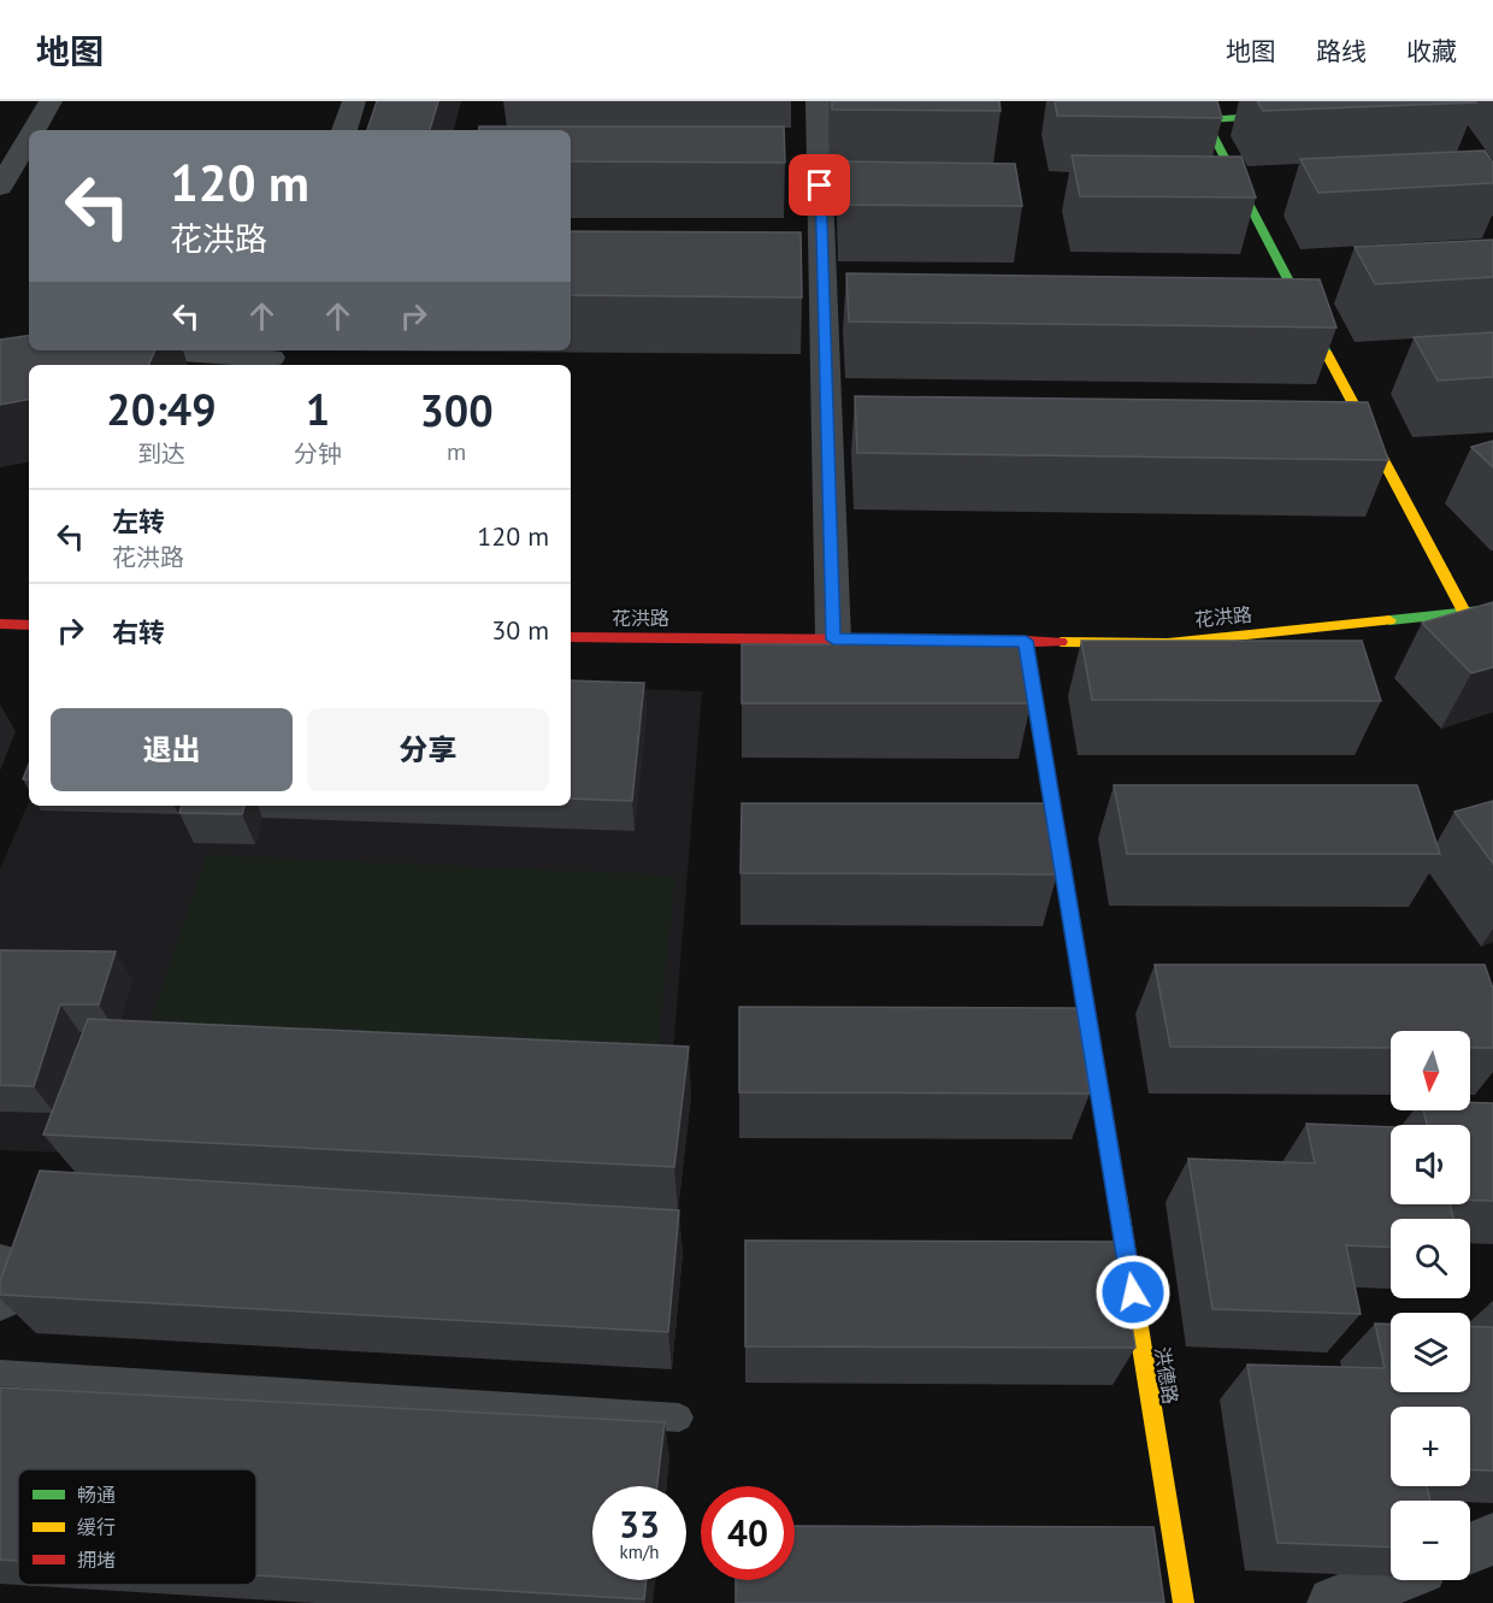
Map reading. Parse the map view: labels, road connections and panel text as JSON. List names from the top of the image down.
{
  "streets": {
    "street": ["花洪路", "洪德路"]
  },
  "crossings": [
    ["花洪路", "洪德路"]
  ],
  "legend": ["畅通", "缓行", "拥堵"],
  "north": "bottom",
  "page": {
    "header": "地图",
    "nav": ["地图", "路线", "收藏"],
    "turn": ["120 m", "花洪路"],
    "eta": [
      "20:49",
      "到达",
      "1",
      "分钟",
      "300",
      "m"
    ],
    "list": [
      {
        "name": "左转",
        "note": "花洪路",
        "value": "120 m"
      },
      {
        "name": "右转",
        "value": "30 m"
      }
    ],
    "buttons": ["退出", "分享"],
    "map_buttons": ["+", "−"],
    "speed": "33 km/h",
    "limit": "40"
  }
}
